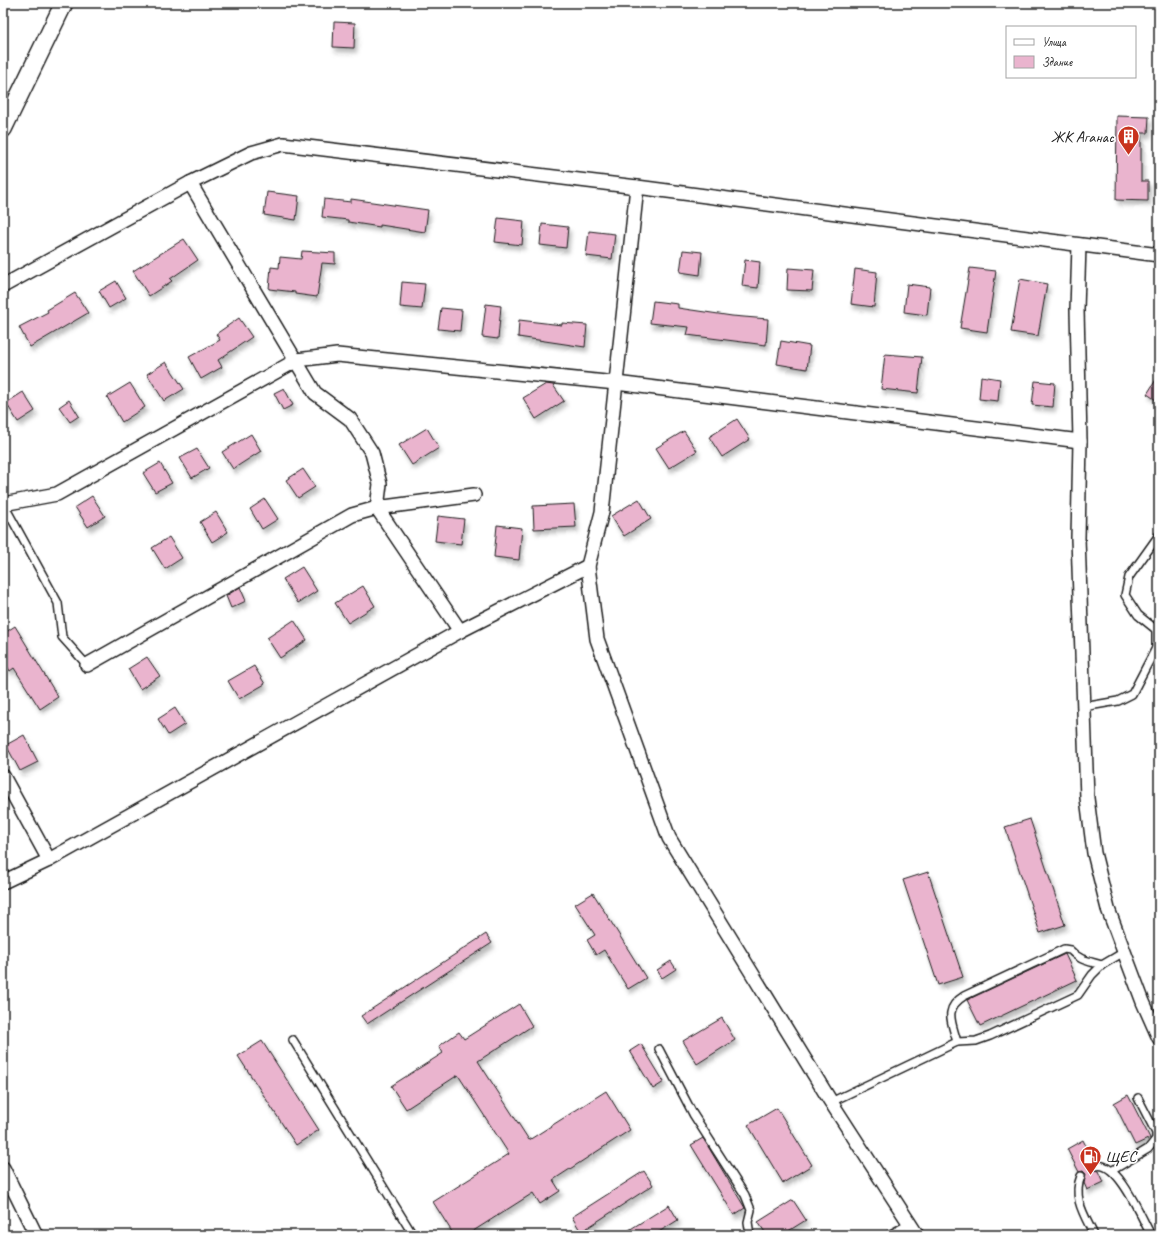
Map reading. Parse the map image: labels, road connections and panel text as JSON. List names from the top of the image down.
{
  "places": {
    "building": ["ЖК Аганас"],
    "fuel station": ["ЩЕС"]
  },
  "legend": ["Улица", "Здание"]
}
